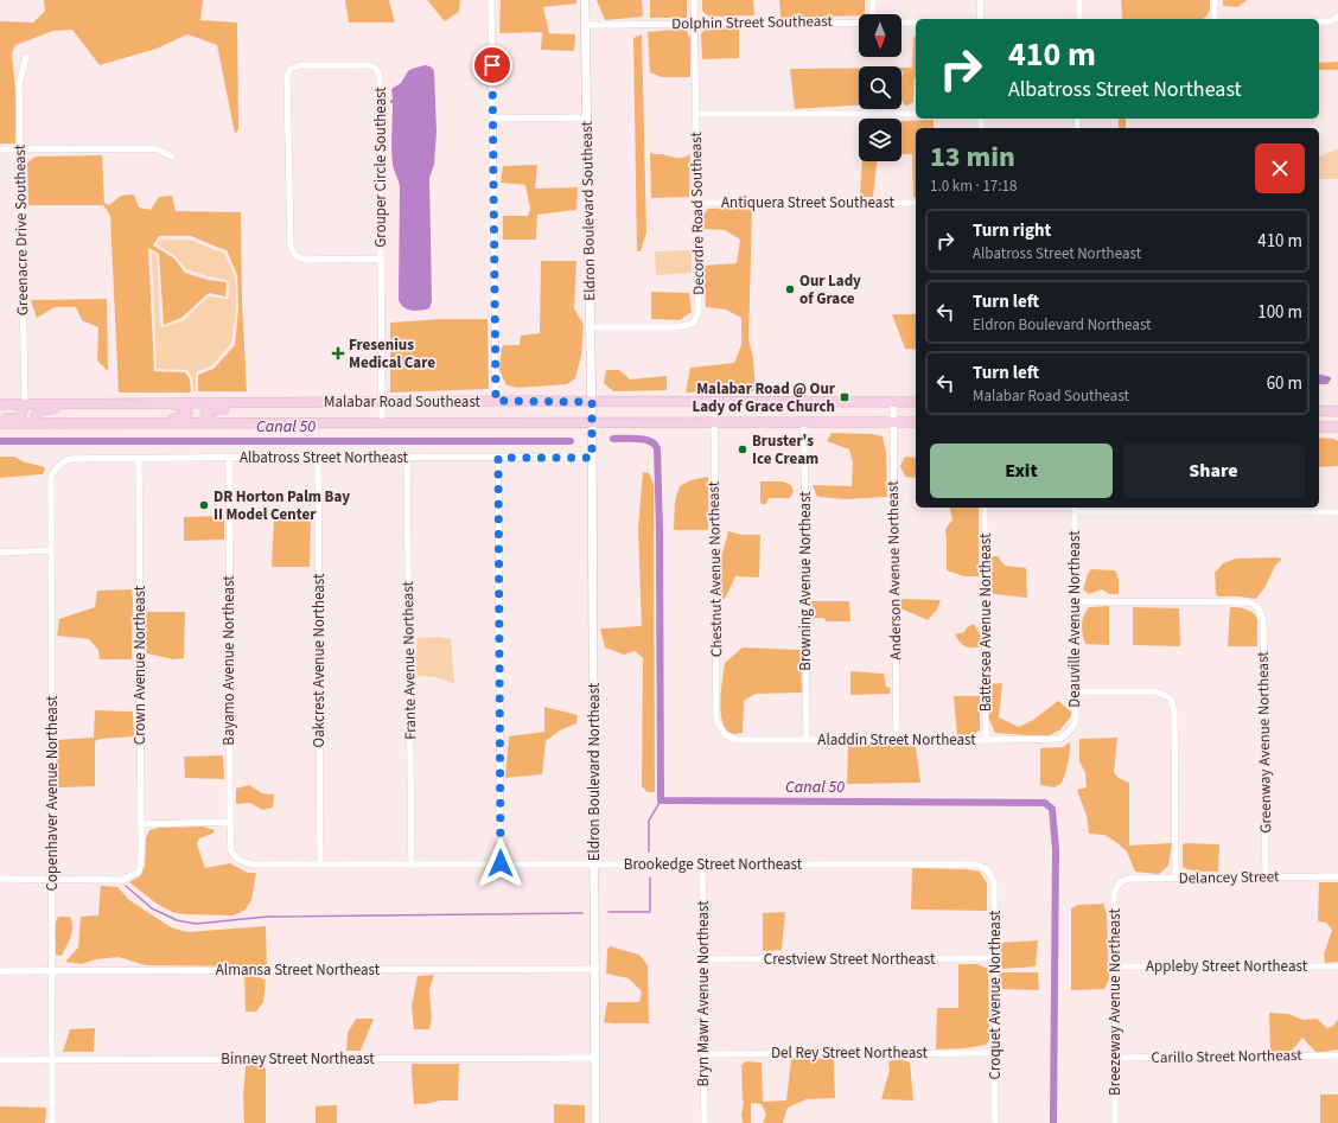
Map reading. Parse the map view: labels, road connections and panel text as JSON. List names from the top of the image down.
{
  "streets": {
    "main road": ["Malabar Road Southeast"],
    "street": [
      "Dolphin Street Southeast",
      "Grouper Circle Southeast",
      "Antiquera Street Southeast",
      "Eldron Boulevard Southeast",
      "Decordre Road Southeast",
      "Greenacre Drive Southeast",
      "Albatross Street Northeast",
      "Chestnut Avenue Northeast",
      "Anderson Avenue Northeast",
      "Browning Avenue Northeast",
      "Deauville Avenue Northeast",
      "Battersea Avenue Northeast",
      "Bayamo Avenue Northeast",
      "Oakcrest Avenue Northeast",
      "Frante Avenue Northeast",
      "Crown Avenue Northeast",
      "Aladdin Street Northeast",
      "Greenway Avenue Northeast",
      "Eldron Boulevard Northeast",
      "Copenhaver Avenue Northeast",
      "Brookedge Street Northeast",
      "Delancey Street",
      "Crestview Street Northeast",
      "Appleby Street Northeast",
      "Almansa Street Northeast",
      "Bryn Mawr Avenue Northeast",
      "Croquet Avenue Northeast",
      "Breezeway Avenue Northeast",
      "Del Rey Street Northeast",
      "Carillo Street Northeast",
      "Binney Street Northeast"
    ]
  },
  "crossings": [
    ["Dolphin Street Southeast", "Eldron Boulevard Southeast"],
    ["Dolphin Street Southeast", "Decordre Road Southeast"],
    ["Grouper Circle Southeast", "Malabar Road Southeast"],
    ["Antiquera Street Southeast", "Decordre Road Southeast"],
    ["Eldron Boulevard Southeast", "Decordre Road Southeast"],
    ["Eldron Boulevard Southeast", "Malabar Road Southeast"],
    ["Eldron Boulevard Southeast", "Eldron Boulevard Northeast"],
    ["Greenacre Drive Southeast", "Malabar Road Southeast"],
    ["Malabar Road Southeast", "Chestnut Avenue Northeast"],
    ["Malabar Road Southeast", "Anderson Avenue Northeast"],
    ["Malabar Road Southeast", "Browning Avenue Northeast"],
    ["Malabar Road Southeast", "Eldron Boulevard Northeast"],
    ["Albatross Street Northeast", "Bayamo Avenue Northeast"],
    ["Albatross Street Northeast", "Oakcrest Avenue Northeast"],
    ["Albatross Street Northeast", "Frante Avenue Northeast"],
    ["Albatross Street Northeast", "Crown Avenue Northeast"],
    ["Albatross Street Northeast", "Eldron Boulevard Northeast"],
    ["Albatross Street Northeast", "Copenhaver Avenue Northeast"],
    ["Chestnut Avenue Northeast", "Aladdin Street Northeast"],
    ["Anderson Avenue Northeast", "Aladdin Street Northeast"],
    ["Browning Avenue Northeast", "Aladdin Street Northeast"],
    ["Deauville Avenue Northeast", "Aladdin Street Northeast"],
    ["Deauville Avenue Northeast", "Greenway Avenue Northeast"],
    ["Battersea Avenue Northeast", "Aladdin Street Northeast"],
    ["Bayamo Avenue Northeast", "Brookedge Street Northeast"],
    ["Oakcrest Avenue Northeast", "Brookedge Street Northeast"],
    ["Frante Avenue Northeast", "Brookedge Street Northeast"],
    ["Crown Avenue Northeast", "Copenhaver Avenue Northeast"],
    ["Greenway Avenue Northeast", "Delancey Street"],
    ["Eldron Boulevard Northeast", "Brookedge Street Northeast"],
    ["Eldron Boulevard Northeast", "Almansa Street Northeast"],
    ["Eldron Boulevard Northeast", "Binney Street Northeast"],
    ["Copenhaver Avenue Northeast", "Almansa Street Northeast"],
    ["Copenhaver Avenue Northeast", "Binney Street Northeast"],
    ["Brookedge Street Northeast", "Bryn Mawr Avenue Northeast"],
    ["Brookedge Street Northeast", "Croquet Avenue Northeast"],
    ["Delancey Street", "Breezeway Avenue Northeast"],
    ["Crestview Street Northeast", "Bryn Mawr Avenue Northeast"],
    ["Crestview Street Northeast", "Croquet Avenue Northeast"],
    ["Appleby Street Northeast", "Breezeway Avenue Northeast"],
    ["Bryn Mawr Avenue Northeast", "Del Rey Street Northeast"],
    ["Croquet Avenue Northeast", "Del Rey Street Northeast"],
    ["Breezeway Avenue Northeast", "Carillo Street Northeast"]
  ],
  "water": ["Canal 50"],
  "places": {
    "other": ["Our Lady of Grace", "Bruster's Ice Cream", "DR Horton Palm Bay II Model Center"],
    "health": ["Fresenius Medical Care"],
    "transit": ["Malabar Road @ Our Lady of Grace Church"]
  },
  "north": "bottom",
  "page": {
    "turn": ["410 m", "Albatross Street Northeast"],
    "heading": ["13 min", "1.0 km · 17:18"],
    "list": [
      {
        "name": "Turn right",
        "note": "Albatross Street Northeast",
        "value": "410 m"
      },
      {
        "name": "Turn left",
        "note": "Eldron Boulevard Northeast",
        "value": "100 m"
      },
      {
        "name": "Turn left",
        "note": "Malabar Road Southeast",
        "value": "60 m"
      }
    ],
    "buttons": ["Exit", "Share"]
  }
}
